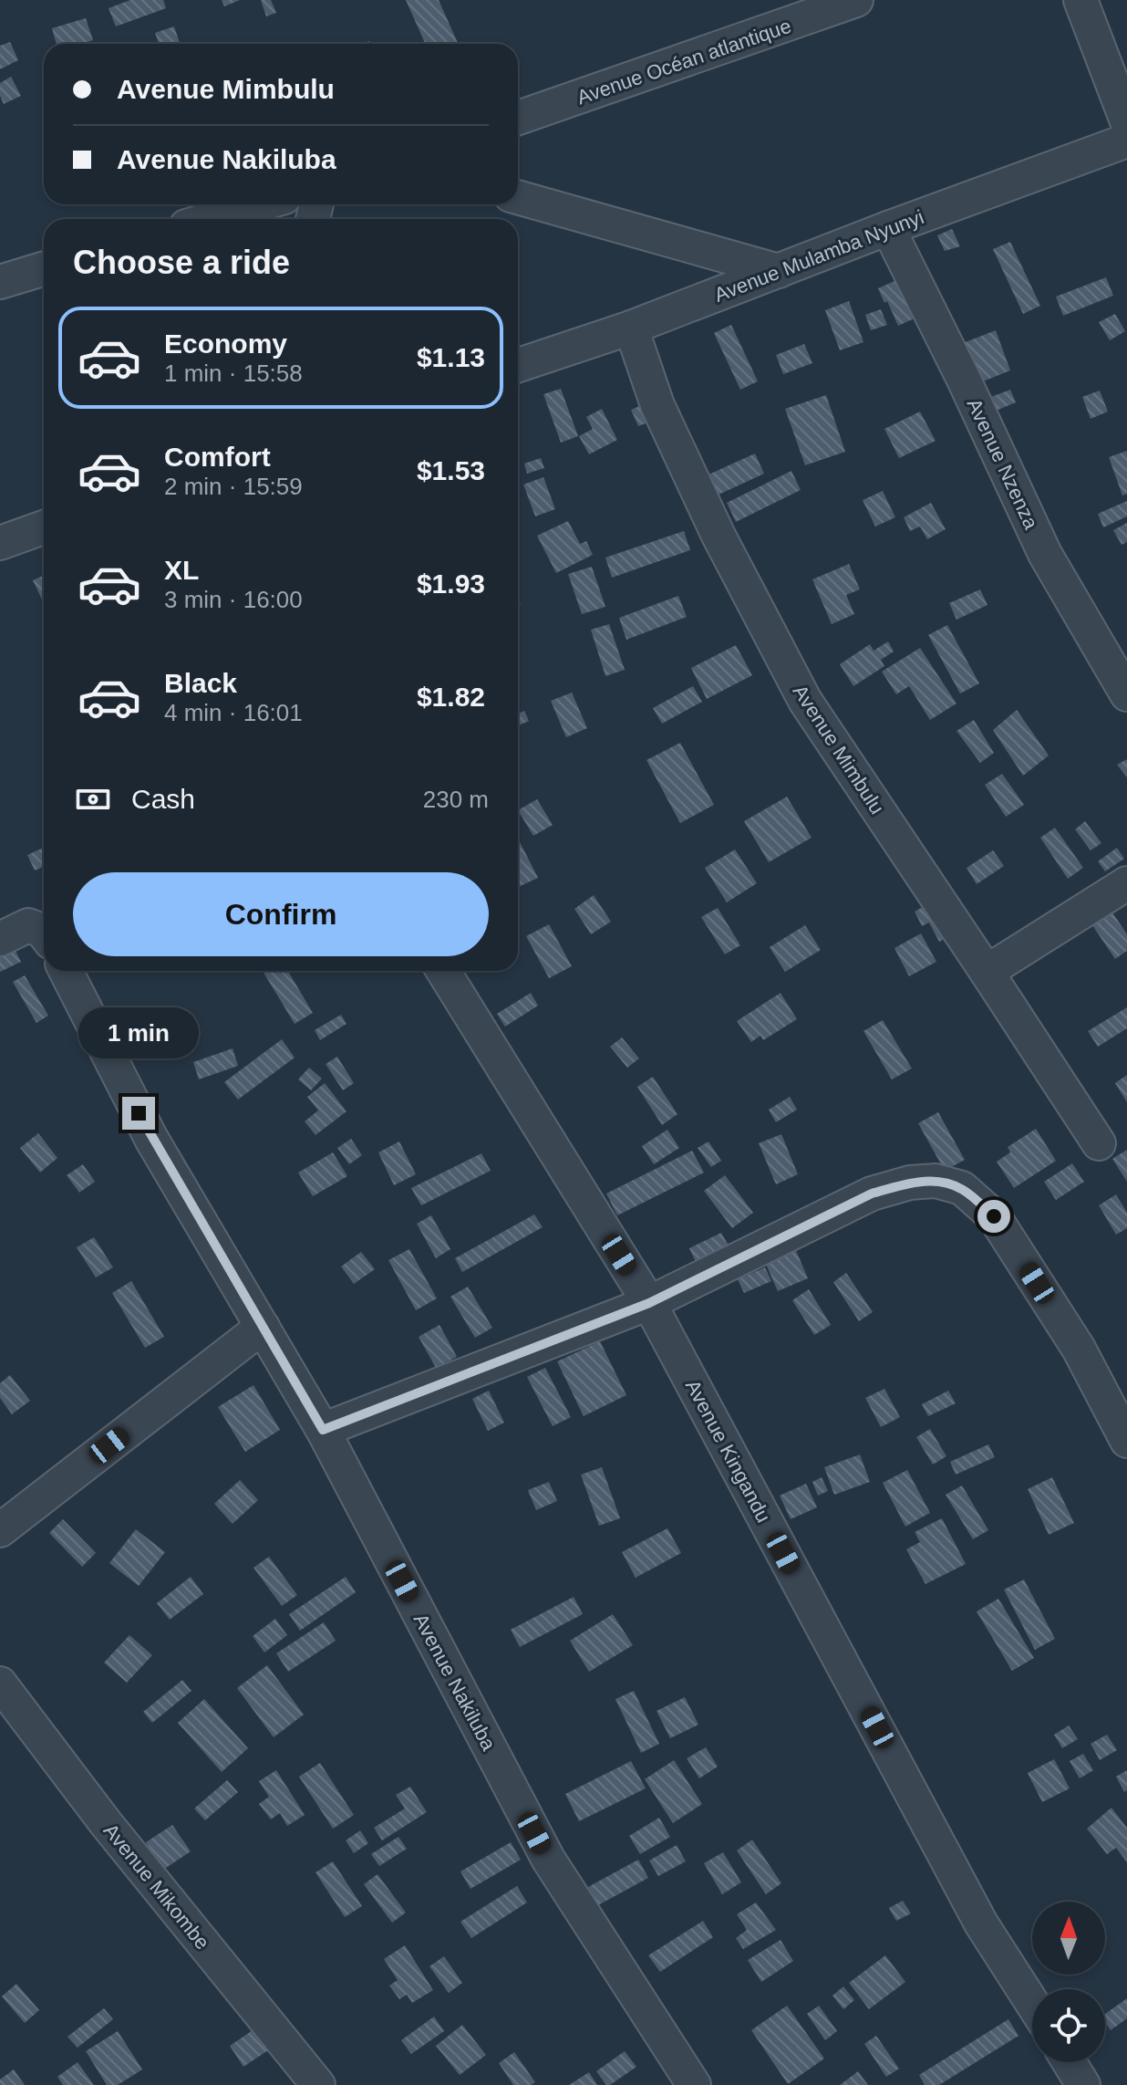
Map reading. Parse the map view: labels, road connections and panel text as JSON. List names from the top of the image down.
{
  "streets": {
    "street": [
      "Avenue Océan atlantique",
      "Avenue Mulamba Nyunyi",
      "Avenue Nzenza",
      "Avenue Mimbulu",
      "Avenue Kingandu",
      "Avenue Nakiluba",
      "Avenue Mikombe"
    ]
  },
  "crossings": [
    ["Avenue Mulamba Nyunyi", "Avenue Nzenza"],
    ["Avenue Mulamba Nyunyi", "Avenue Mimbulu"]
  ],
  "north": "top",
  "page": {
    "banner": ["Avenue Mimbulu", "Avenue Nakiluba"],
    "heading": "Choose a ride",
    "list": [
      {
        "name": "Economy",
        "note": "1 min · 15:58",
        "value": "$1.13"
      },
      {
        "name": "Comfort",
        "note": "2 min · 15:59",
        "value": "$1.53"
      },
      {
        "name": "XL",
        "note": "3 min · 16:00",
        "value": "$1.93"
      },
      {
        "name": "Black",
        "note": "4 min · 16:01",
        "value": "$1.82"
      }
    ],
    "pay": ["Cash", "230 m"],
    "buttons": "Confirm",
    "bubble": "1 min"
  }
}
